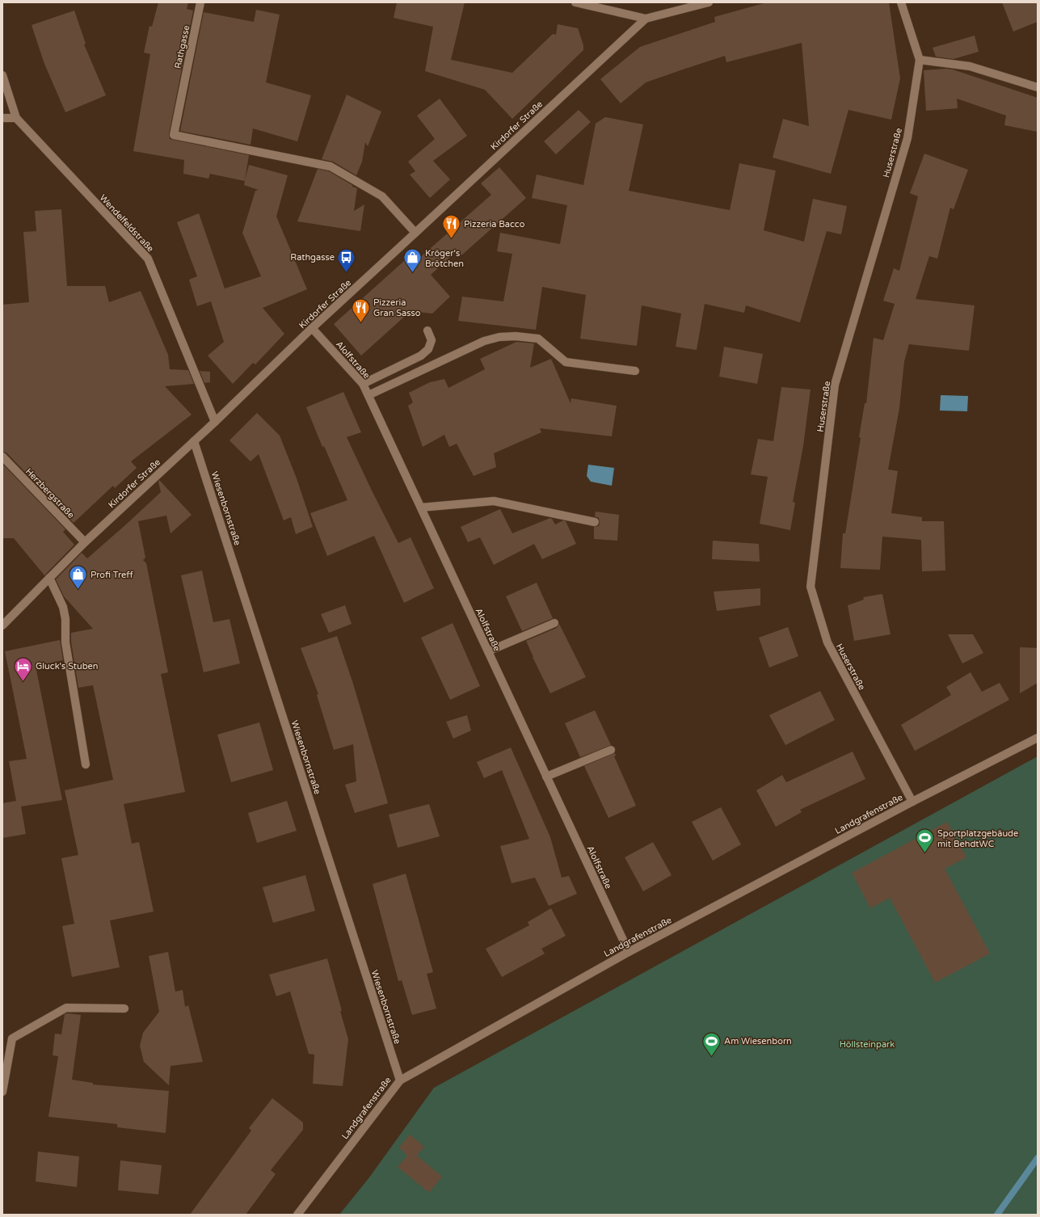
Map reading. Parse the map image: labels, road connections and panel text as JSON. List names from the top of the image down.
{
  "streets": {
    "street": [
      "Rathgasse",
      "Kirdorfer Straße",
      "Huserstraße",
      "Wendelfeldstraße",
      "Alolfstraße",
      "Herzbergstraße",
      "Wiesenbornstraße",
      "Landgrafenstraße"
    ]
  },
  "crossings": [
    ["Rathgasse", "Kirdorfer Straße"],
    ["Kirdorfer Straße", "Wendelfeldstraße"],
    ["Kirdorfer Straße", "Alolfstraße"],
    ["Kirdorfer Straße", "Herzbergstraße"],
    ["Kirdorfer Straße", "Wiesenbornstraße"],
    ["Huserstraße", "Landgrafenstraße"],
    ["Alolfstraße", "Landgrafenstraße"],
    ["Wiesenbornstraße", "Landgrafenstraße"]
  ],
  "parks": ["Höllsteinpark"],
  "places": {
    "restaurant": ["Pizzeria Bacco", "Pizzeria Gran Sasso"],
    "bus stop": ["Rathgasse"],
    "shop": ["Kröger's Brötchen", "Profi Treff"],
    "hotel": ["Gluck's Stuben"],
    "sports": ["Sportplatzgebäude mit BehdtWC", "Am Wiesenborn"]
  }
}
